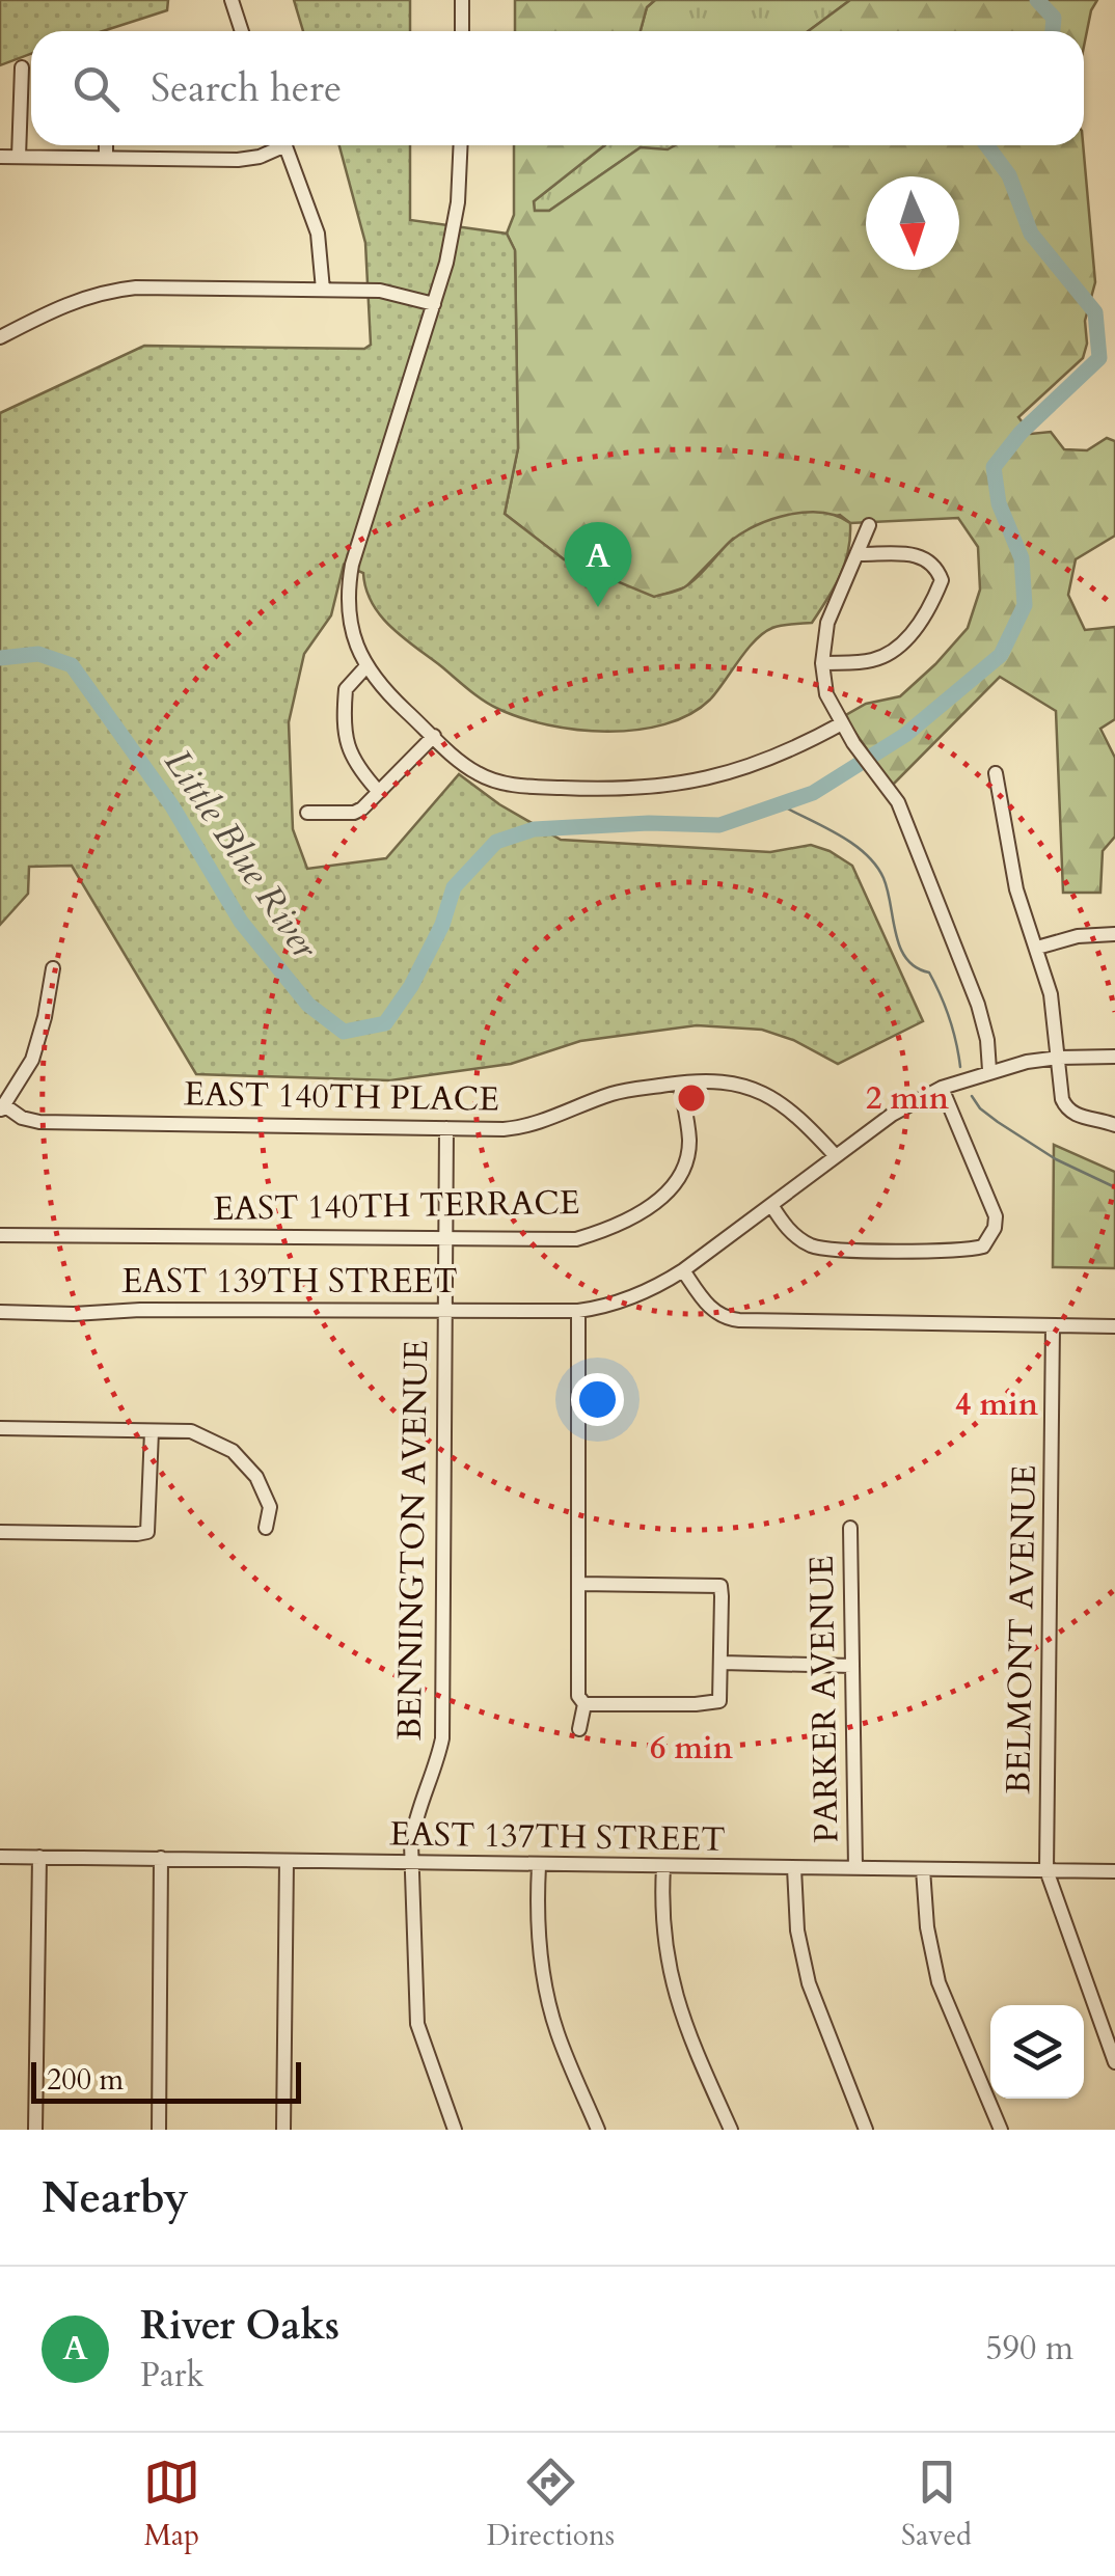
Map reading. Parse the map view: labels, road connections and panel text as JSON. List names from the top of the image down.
{
  "streets": {
    "street": [
      "EAST 140TH PLACE",
      "EAST 140TH TERRACE",
      "EAST 139TH STREET",
      "BENNINGTON AVENUE",
      "BELMONT AVENUE",
      "PARKER AVENUE",
      "EAST 137TH STREET"
    ]
  },
  "crossings": [
    ["EAST 140TH PLACE", "EAST 140TH TERRACE"],
    ["EAST 140TH PLACE", "EAST 139TH STREET"],
    ["EAST 140TH PLACE", "BENNINGTON AVENUE"],
    ["EAST 140TH TERRACE", "BENNINGTON AVENUE"],
    ["EAST 139TH STREET", "BENNINGTON AVENUE"],
    ["BENNINGTON AVENUE", "EAST 137TH STREET"],
    ["BELMONT AVENUE", "EAST 137TH STREET"],
    ["PARKER AVENUE", "EAST 137TH STREET"]
  ],
  "water": ["Little Blue River"],
  "scale_bar": "200 m",
  "north": "bottom",
  "page": {
    "search": "Search here",
    "pins": "A",
    "scale": "200 m",
    "heading": "Nearby",
    "list": [
      {
        "mark": "A",
        "name": "River Oaks",
        "note": "Park",
        "value": "590 m"
      }
    ],
    "nav": ["Map", "Directions", "Saved"]
  },
  "rings": ["2 min", "4 min", "6 min"]
}
